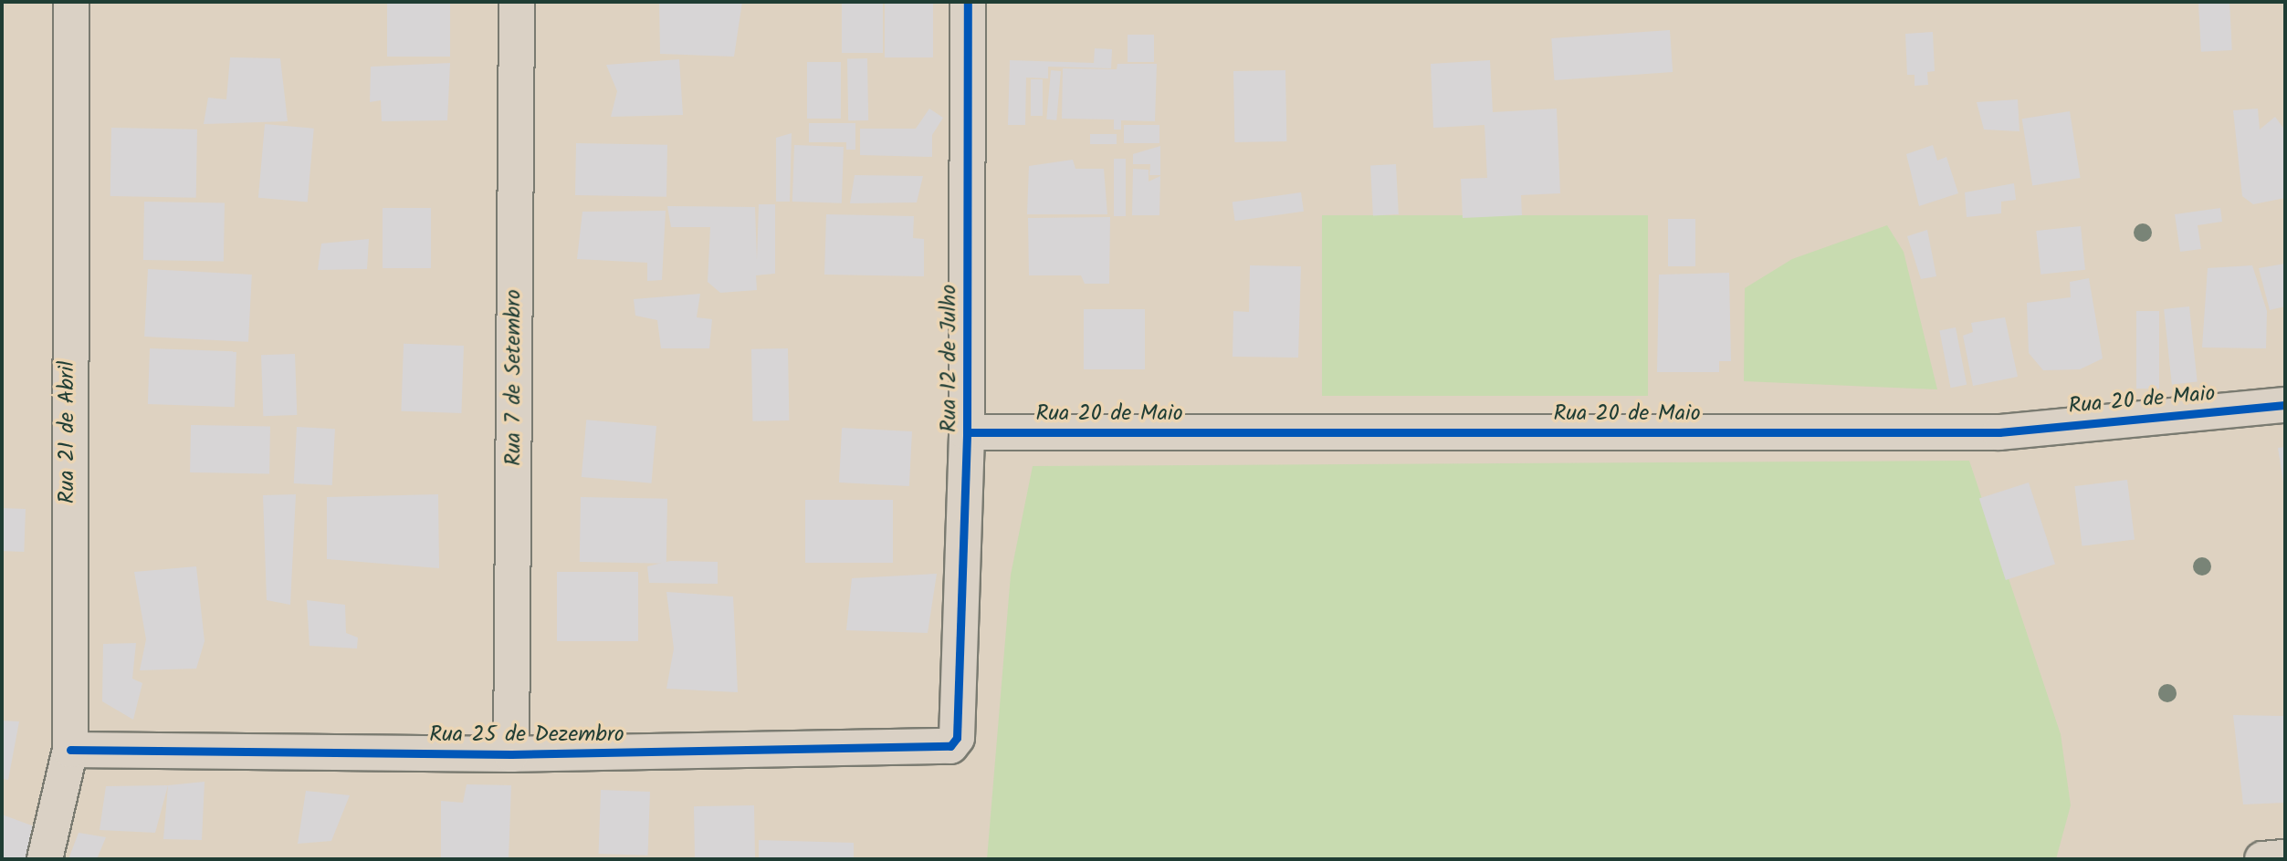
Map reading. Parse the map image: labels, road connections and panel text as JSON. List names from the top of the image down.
{
  "streets": {
    "street": [
      "Rua 12 de Julho",
      "Rua 7 de Setembro",
      "Rua 20 de Maio",
      "Rua 21 de Abril",
      "Rua 25 de Dezembro"
    ]
  },
  "crossings": [
    ["Rua 12 de Julho", "Rua 20 de Maio"],
    ["Rua 12 de Julho", "Rua 25 de Dezembro"],
    ["Rua 7 de Setembro", "Rua 25 de Dezembro"],
    ["Rua 21 de Abril", "Rua 25 de Dezembro"]
  ]
}
